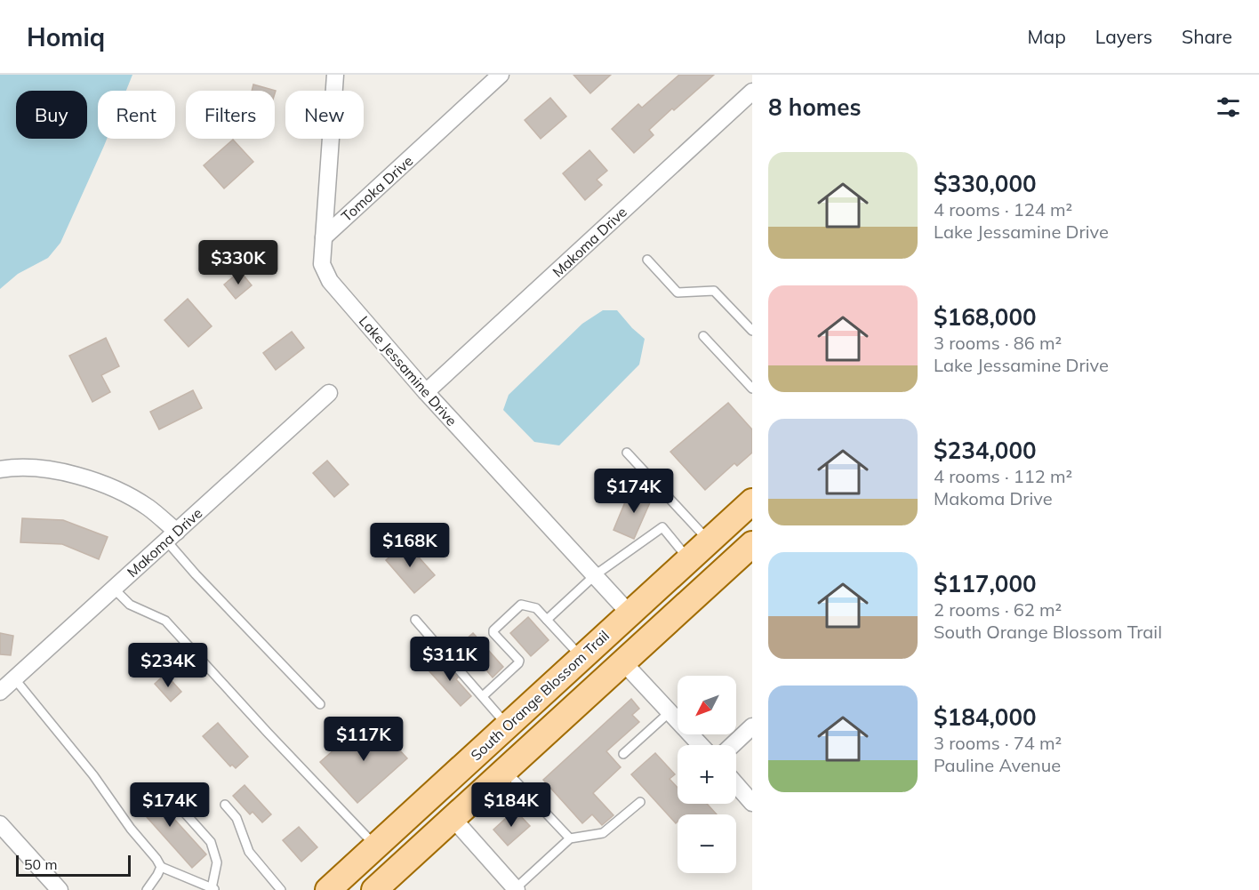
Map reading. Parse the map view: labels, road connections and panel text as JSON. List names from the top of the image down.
{
  "streets": {
    "main road": ["South Orange Blossom Trail"],
    "street": ["Tomoka Drive", "Makoma Drive", "Lake Jessamine Drive"]
  },
  "crossings": [
    ["Tomoka Drive", "Lake Jessamine Drive"],
    ["Makoma Drive", "Lake Jessamine Drive"],
    ["Lake Jessamine Drive", "South Orange Blossom Trail"]
  ],
  "scale_bar": "50 m",
  "north": "bottom left",
  "page": {
    "header": "Homiq",
    "nav": ["Map", "Layers", "Share"],
    "heading": "8 homes",
    "chip": [
      "Buy",
      "Rent",
      "Filters",
      "New"
    ],
    "list": [
      {
        "name": "$330,000",
        "note": "4 rooms · 124 m² · Lake Jessamine Drive"
      },
      {
        "name": "$168,000",
        "note": "3 rooms · 86 m² · Lake Jessamine Drive"
      },
      {
        "name": "$234,000",
        "note": "4 rooms · 112 m² · Makoma Drive"
      },
      {
        "name": "$117,000",
        "note": "2 rooms · 62 m² · South Orange Blossom Trail"
      },
      {
        "name": "$184,000",
        "note": "3 rooms · 74 m² · Pauline Avenue"
      }
    ],
    "price": [
      "$330K",
      "$174K",
      "$168K",
      "$311K",
      "$234K",
      "$117K",
      "$174K",
      "$184K"
    ],
    "map_buttons": ["+", "−"],
    "scale": "50 m"
  }
}
